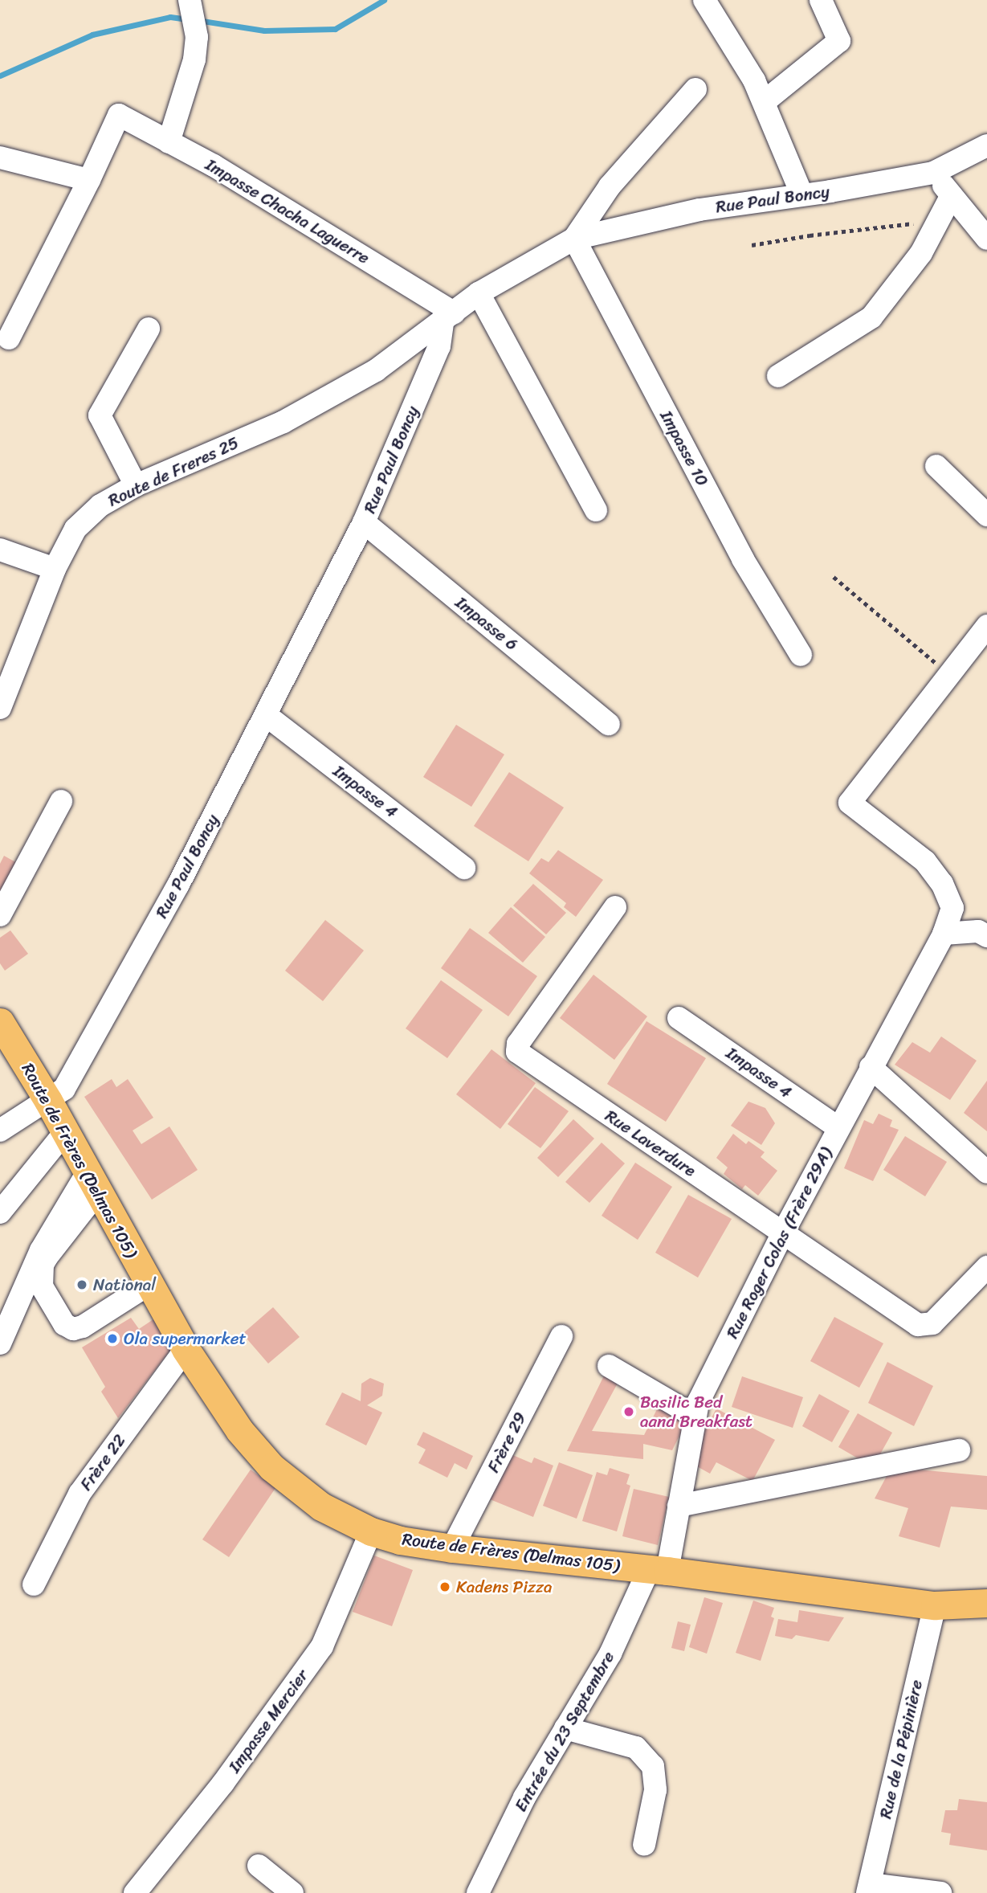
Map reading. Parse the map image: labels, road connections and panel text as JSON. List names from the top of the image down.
{
  "streets": {
    "main road": ["Route de Frères (Delmas 105)"],
    "street": [
      "Rue Paul Boncy",
      "Impasse Chacha Laguerre",
      "Impasse 10",
      "Route de Freres 25",
      "Impasse 6",
      "Impasse 4",
      "Rue Laverdure",
      "Rue Roger Colas (Frère 29A)",
      "Frère 29",
      "Frère 22",
      "Impasse Mercier",
      "Entrée du 23 Septembre",
      "Rue de la Pépinière"
    ]
  },
  "crossings": [
    ["Rue Paul Boncy", "Impasse Chacha Laguerre"],
    ["Rue Paul Boncy", "Impasse 10"],
    ["Rue Paul Boncy", "Route de Freres 25"],
    ["Rue Paul Boncy", "Impasse 6"],
    ["Rue Paul Boncy", "Impasse 4"],
    ["Rue Paul Boncy", "Route de Frères (Delmas 105)"],
    ["Impasse Chacha Laguerre", "Route de Freres 25"],
    ["Impasse 4", "Rue Roger Colas (Frère 29A)"],
    ["Rue Laverdure", "Rue Roger Colas (Frère 29A)"],
    ["Route de Frères (Delmas 105)", "Rue Roger Colas (Frère 29A)"],
    ["Route de Frères (Delmas 105)", "Frère 29"],
    ["Route de Frères (Delmas 105)", "Frère 22"],
    ["Route de Frères (Delmas 105)", "Impasse Mercier"],
    ["Route de Frères (Delmas 105)", "Entrée du 23 Septembre"],
    ["Route de Frères (Delmas 105)", "Rue de la Pépinière"],
    ["Rue Roger Colas (Frère 29A)", "Entrée du 23 Septembre"]
  ],
  "places": [
    "National",
    "Ola supermarket",
    "Basilic Bed aand Breakfast",
    "Kadens Pizza"
  ]
}
